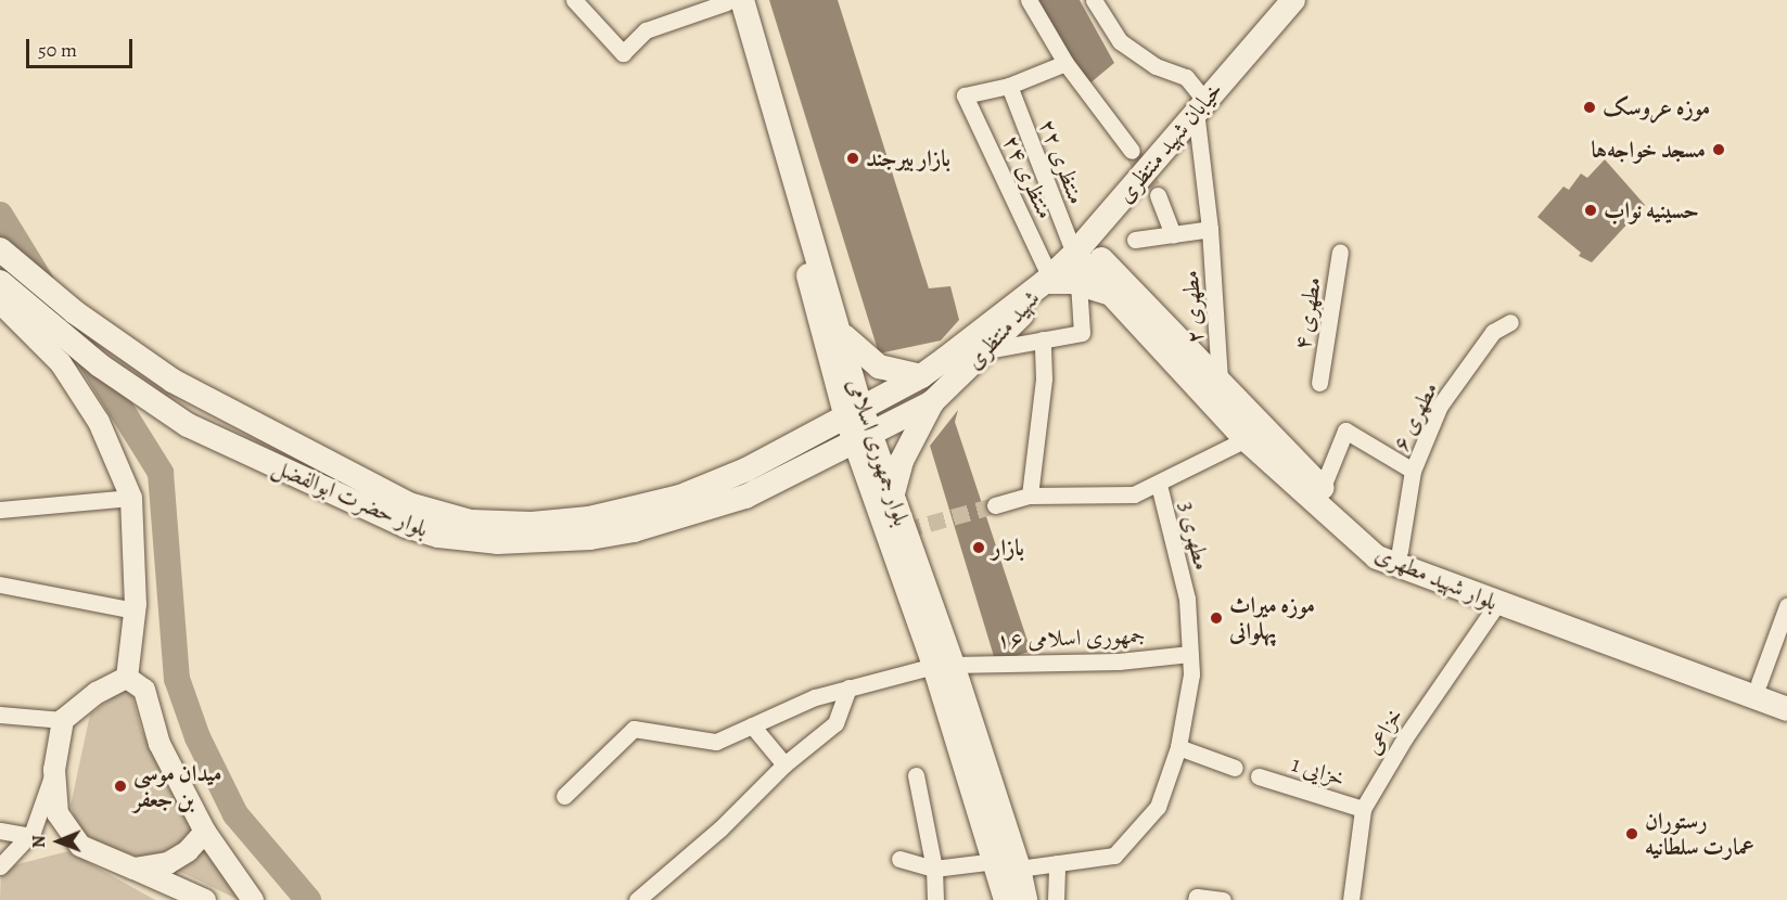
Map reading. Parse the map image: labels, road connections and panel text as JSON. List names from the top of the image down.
{
  "streets": {
    "main road": [
      "خیابان شهید منتظری",
      "شهید منتظری",
      "بلوار جمهوری اسلامی",
      "بلوار حضرت ابوالفضل",
      "بلوار شهید مطهری"
    ],
    "street": [
      "منتظری ۲۲",
      "منتظری ۲۴",
      "مطهری ۲",
      "مطهری ۴",
      "مطهری ۶",
      "مطهری 3",
      "جمهوری اسلامی ۱۶",
      "خزاعی",
      "خزایی 1"
    ]
  },
  "crossings": [
    ["خیابان شهید منتظری", "منتظری ۲۲"],
    ["خیابان شهید منتظری", "منتظری ۲۴"],
    ["خیابان شهید منتظری", "مطهری ۲"],
    ["خیابان شهید منتظری", "شهید منتظری"],
    ["خیابان شهید منتظری", "بلوار شهید مطهری"],
    ["منتظری ۲۲", "منتظری ۲۴"],
    ["منتظری ۲۲", "بلوار شهید مطهری"],
    ["منتظری ۲۴", "شهید منتظری"],
    ["مطهری ۲", "بلوار شهید مطهری"],
    ["شهید منتظری", "بلوار جمهوری اسلامی"],
    ["شهید منتظری", "بلوار حضرت ابوالفضل"],
    ["مطهری ۶", "بلوار شهید مطهری"],
    ["بلوار جمهوری اسلامی", "بلوار حضرت ابوالفضل"],
    ["بلوار جمهوری اسلامی", "مطهری 3"],
    ["بلوار جمهوری اسلامی", "جمهوری اسلامی ۱۶"],
    ["مطهری 3", "بلوار شهید مطهری"],
    ["مطهری 3", "جمهوری اسلامی ۱۶"],
    ["بلوار شهید مطهری", "خزاعی"],
    ["خزاعی", "خزایی 1"]
  ],
  "places": [
    "موزه عروسک",
    "مسجد خواجه‌ها",
    "بازار بیرجند",
    "حسینیه نواب",
    "بازار",
    "موزه میراث پهلوانی",
    "میدان موسی بن جعفر",
    "رستوران عمارت سلطانیه"
  ],
  "scale_bar": "50 m",
  "north": "left"
}
